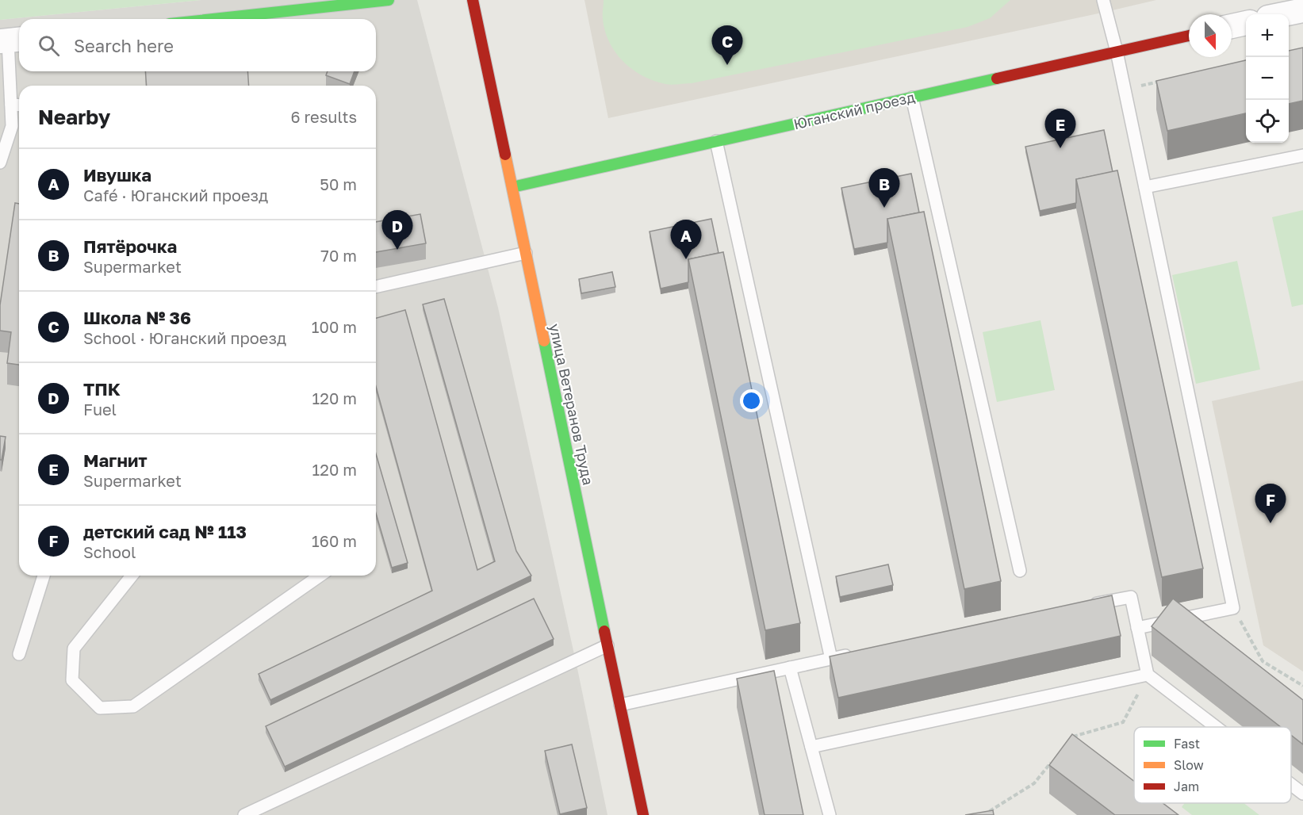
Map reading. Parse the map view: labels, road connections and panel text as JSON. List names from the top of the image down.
{
  "streets": {
    "street": ["Юганский проезд", "улица Ветеранов Труда"]
  },
  "crossings": [
    ["Юганский проезд", "улица Ветеранов Труда"]
  ],
  "legend": ["Fast", "Slow", "Jam"],
  "north": "bottom",
  "page": {
    "map_buttons": ["+", "−"],
    "search": "Search here",
    "pins": [
      "C",
      "E",
      "B",
      "D",
      "A",
      "F"
    ],
    "heading": ["Nearby", "6 results"],
    "list": [
      {
        "mark": "A",
        "name": "Ивушка",
        "note": "Café · Юганский проезд",
        "value": "50 m"
      },
      {
        "mark": "B",
        "name": "Пятёрочка",
        "note": "Supermarket",
        "value": "70 m"
      },
      {
        "mark": "C",
        "name": "Школа № 36",
        "note": "School · Юганский проезд",
        "value": "100 m"
      },
      {
        "mark": "D",
        "name": "ТПК",
        "note": "Fuel",
        "value": "120 m"
      },
      {
        "mark": "E",
        "name": "Магнит",
        "note": "Supermarket",
        "value": "120 m"
      },
      {
        "mark": "F",
        "name": "детский сад № 113",
        "note": "School",
        "value": "160 m"
      }
    ]
  }
}
